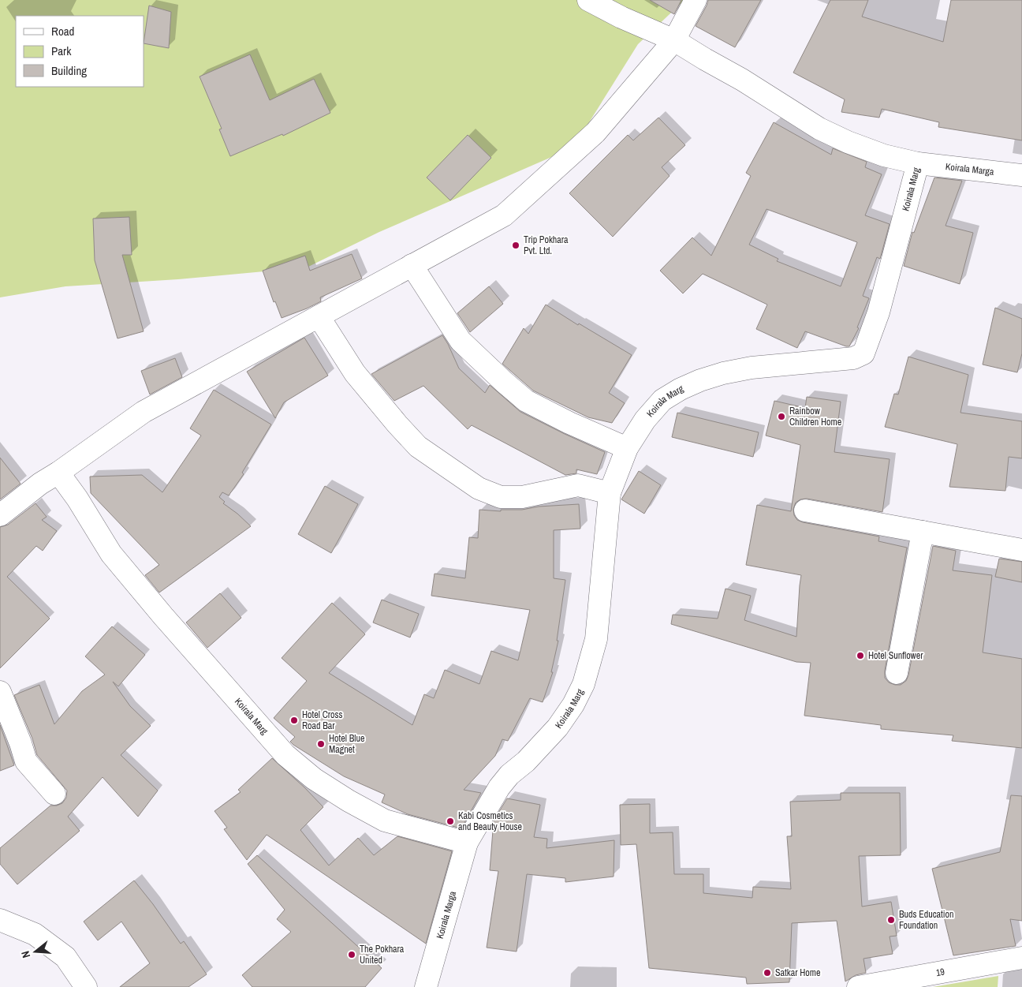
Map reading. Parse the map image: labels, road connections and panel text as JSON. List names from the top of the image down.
{
  "streets": {
    "street": ["Koirala Marga", "Koirala Marg", "19"]
  },
  "crossings": [
    ["Koirala Marga", "Koirala Marg"]
  ],
  "places": [
    "Trip Pokhara Pvt. Ltd.",
    "Rainbow Children Home",
    "Hotel Sunflower",
    "Hotel Cross Road Bar",
    "Hotel Blue Magnet",
    "Kabi Cosmetics and Beauty House",
    "Buds Education Foundation",
    "The Pokhara United",
    "Satkar Home"
  ],
  "legend": ["Road", "Park", "Building"],
  "north": "left"
}
